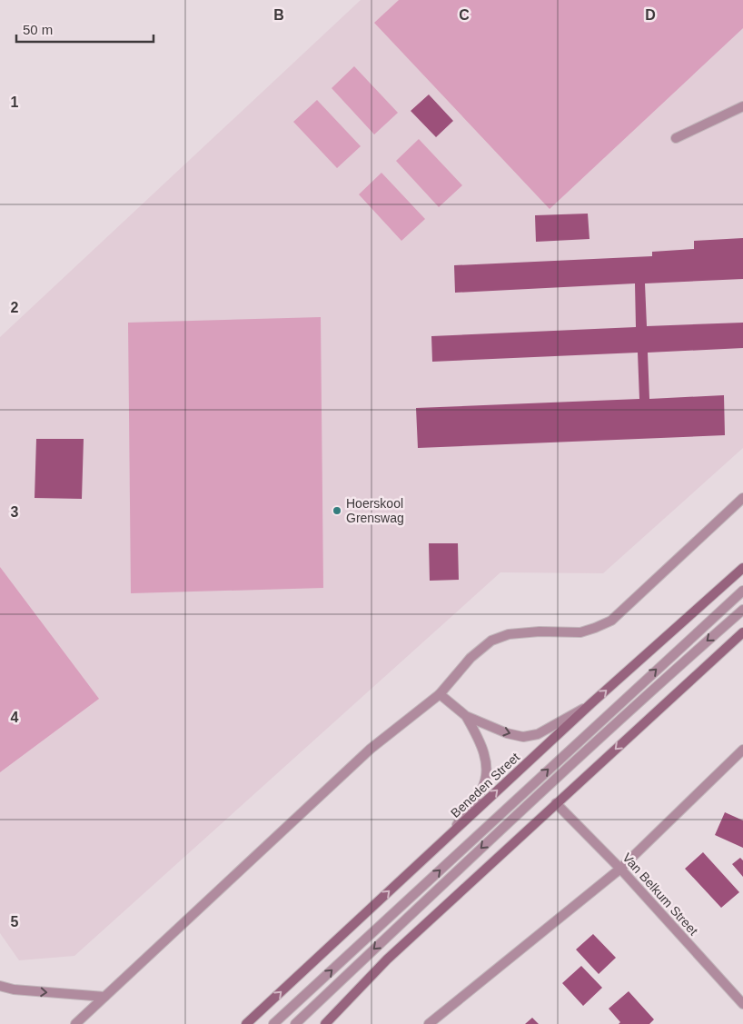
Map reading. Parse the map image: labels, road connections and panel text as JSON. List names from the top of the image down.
{
  "streets": {
    "main road": ["Beneden Street"],
    "street": ["Van Belkum Street"]
  },
  "places": ["Hoerskool Grenswag"],
  "scale_bar": "50 m",
  "grid": {
    "columns": ["B", "C", "D"],
    "rows": [
      "1",
      "2",
      "3",
      "4",
      "5"
    ]
  }
}
